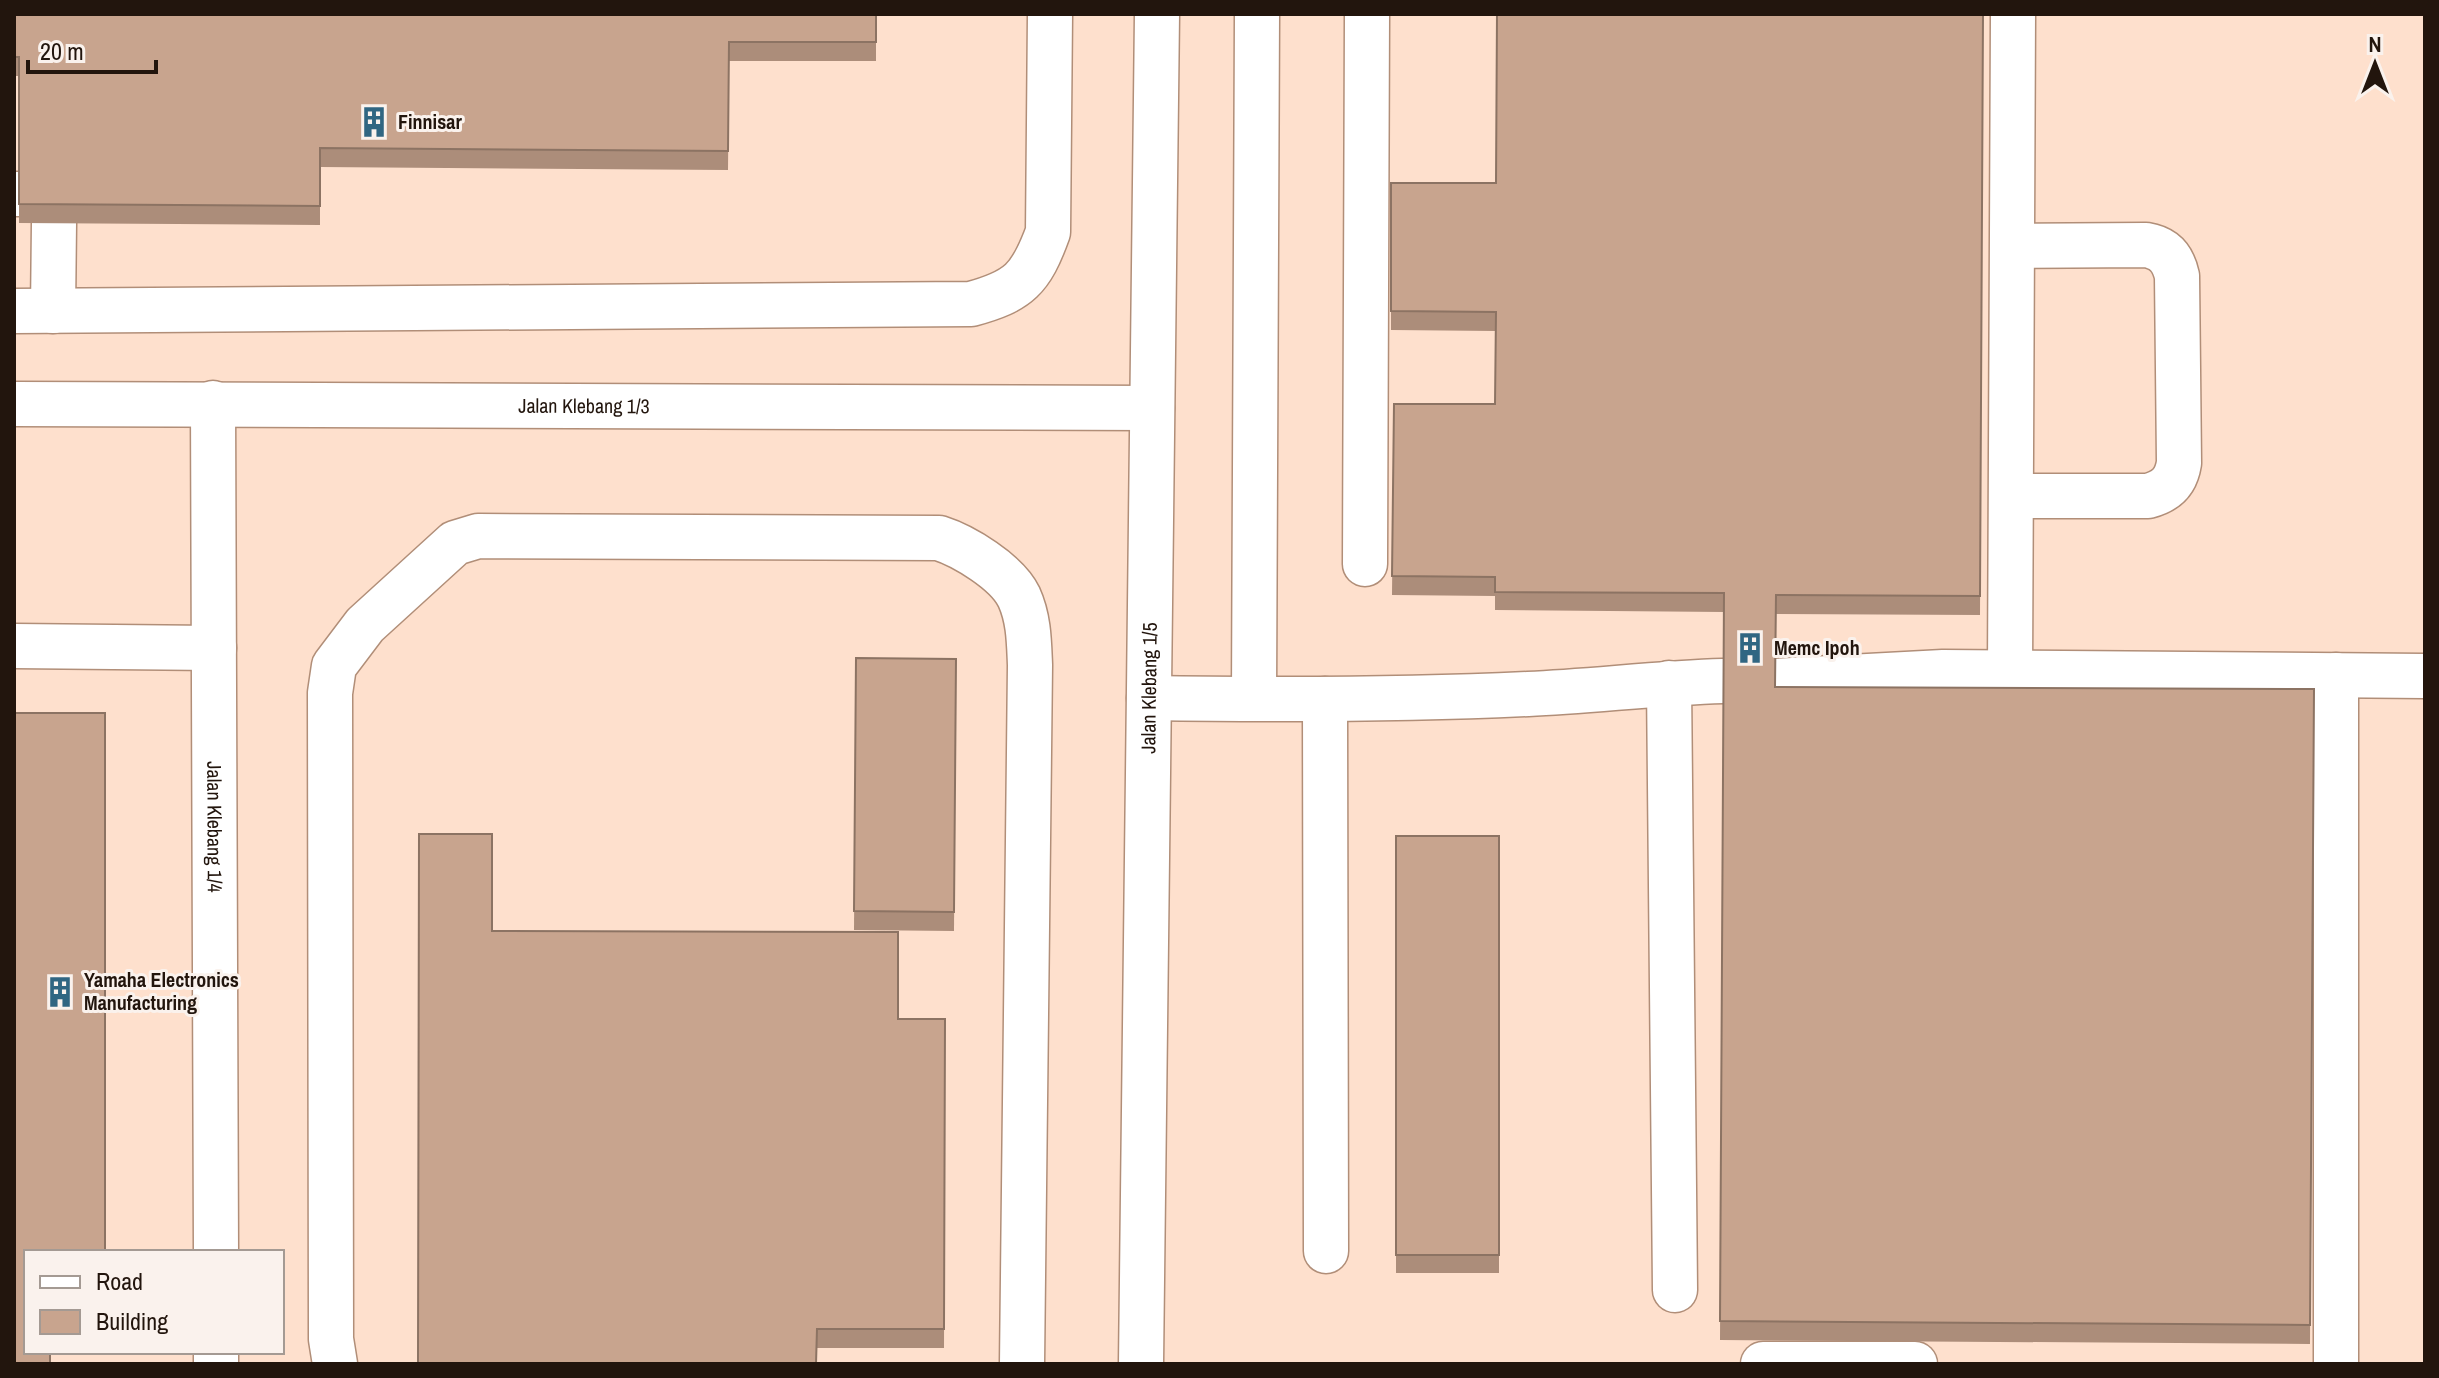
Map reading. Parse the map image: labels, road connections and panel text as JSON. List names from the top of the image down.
{
  "streets": {
    "street": ["Jalan Klebang 1/3", "Jalan Klebang 1/5", "Jalan Klebang 1/4"]
  },
  "crossings": [
    ["Jalan Klebang 1/3", "Jalan Klebang 1/5"],
    ["Jalan Klebang 1/3", "Jalan Klebang 1/4"]
  ],
  "places": {
    "building": ["Finnisar", "Memc Ipoh", "Yamaha Electronics Manufacturing"]
  },
  "legend": ["Road", "Building"],
  "scale_bar": "20 m",
  "north": "top"
}
